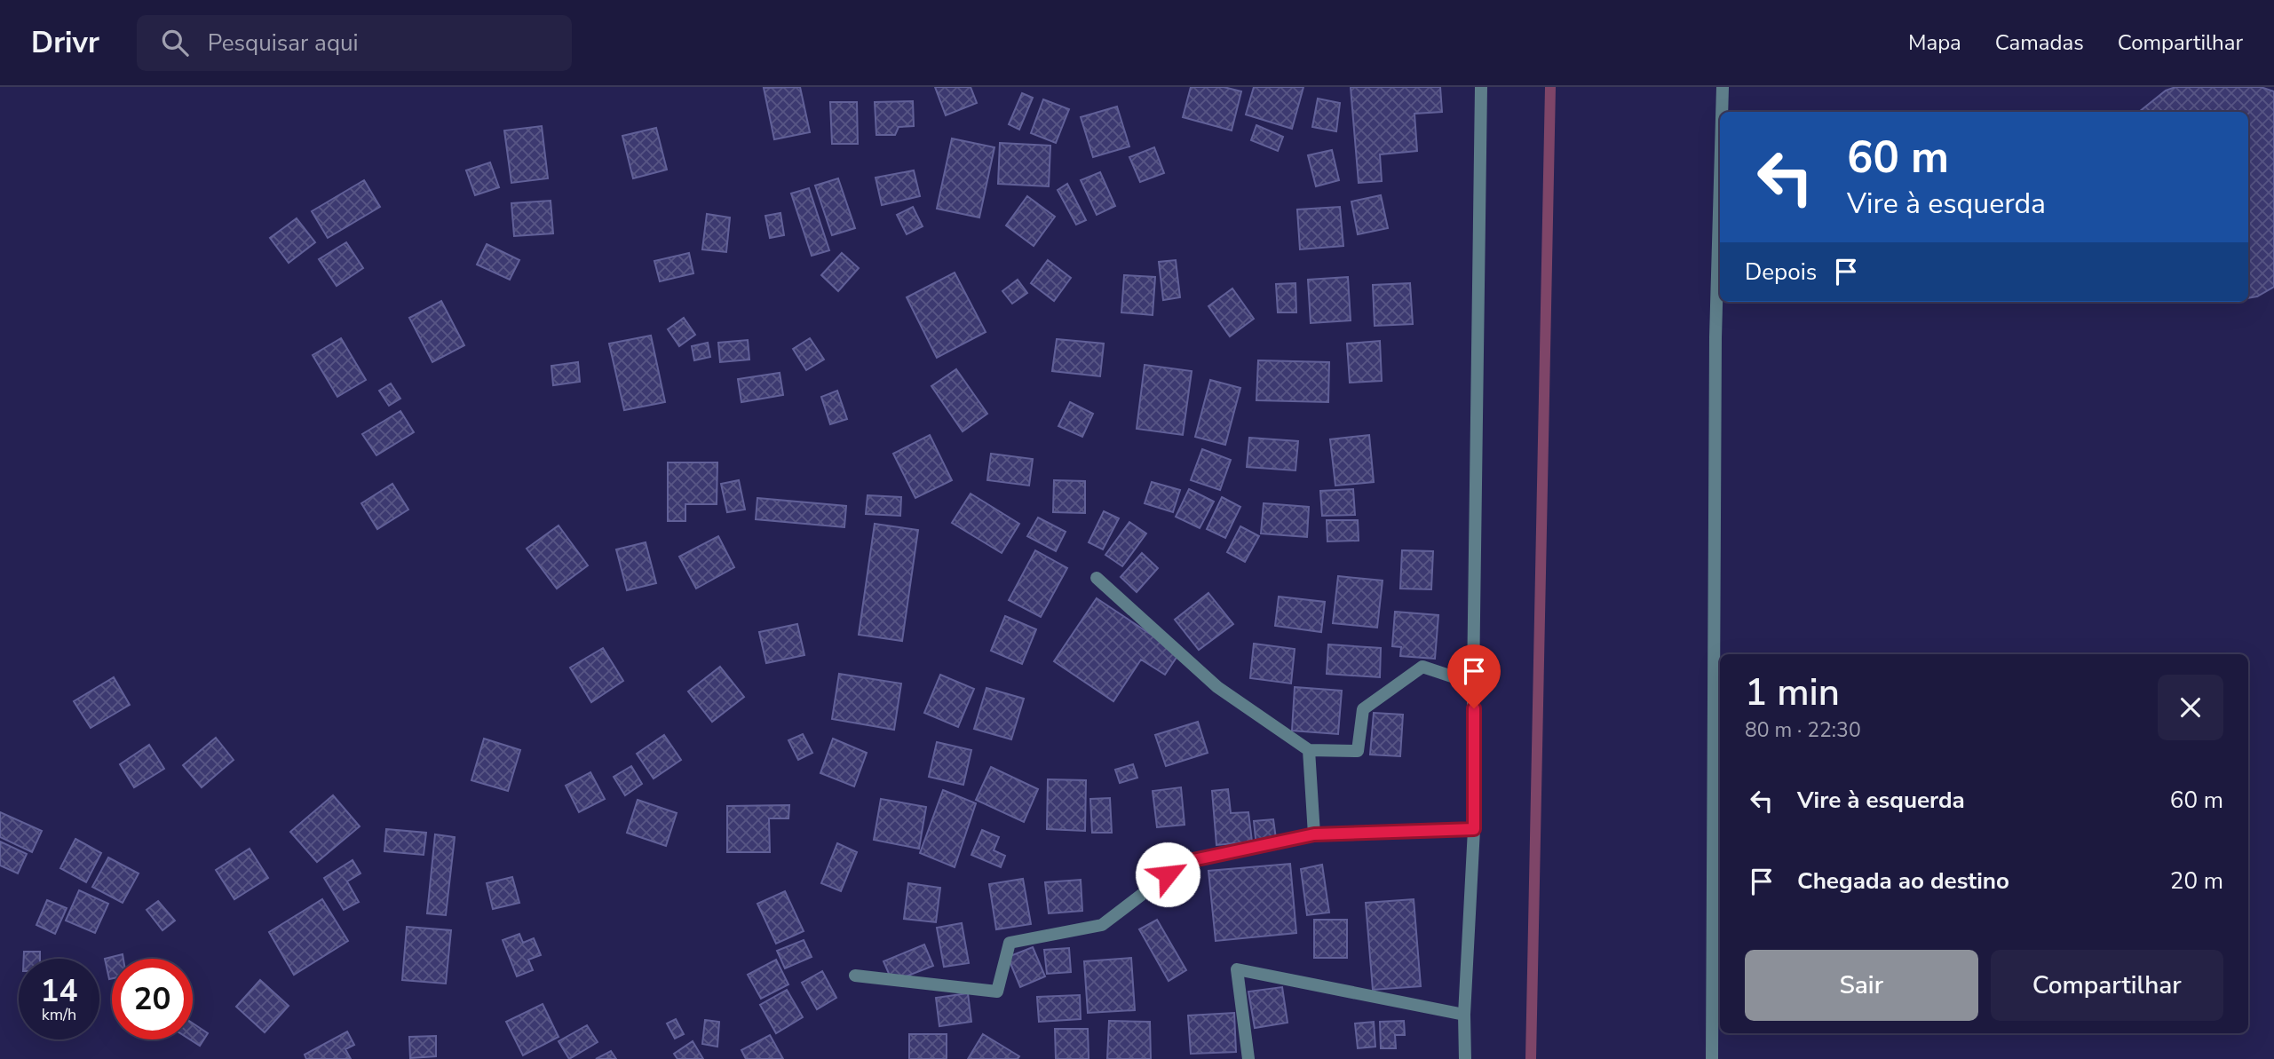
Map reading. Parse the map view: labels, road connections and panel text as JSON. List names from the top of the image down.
{
  "page": {
    "header": "Drivr",
    "search": "Pesquisar aqui",
    "nav": ["Mapa", "Camadas", "Compartilhar"],
    "turn": ["60 m", "Vire à esquerda"],
    "then": "Depois",
    "heading": ["1 min", "80 m · 22:30"],
    "list": [
      {
        "name": "Vire à esquerda",
        "value": "60 m"
      },
      {
        "name": "Chegada ao destino",
        "value": "20 m"
      }
    ],
    "buttons": ["Sair", "Compartilhar"],
    "speed": "14 km/h",
    "limit": "20"
  }
}
